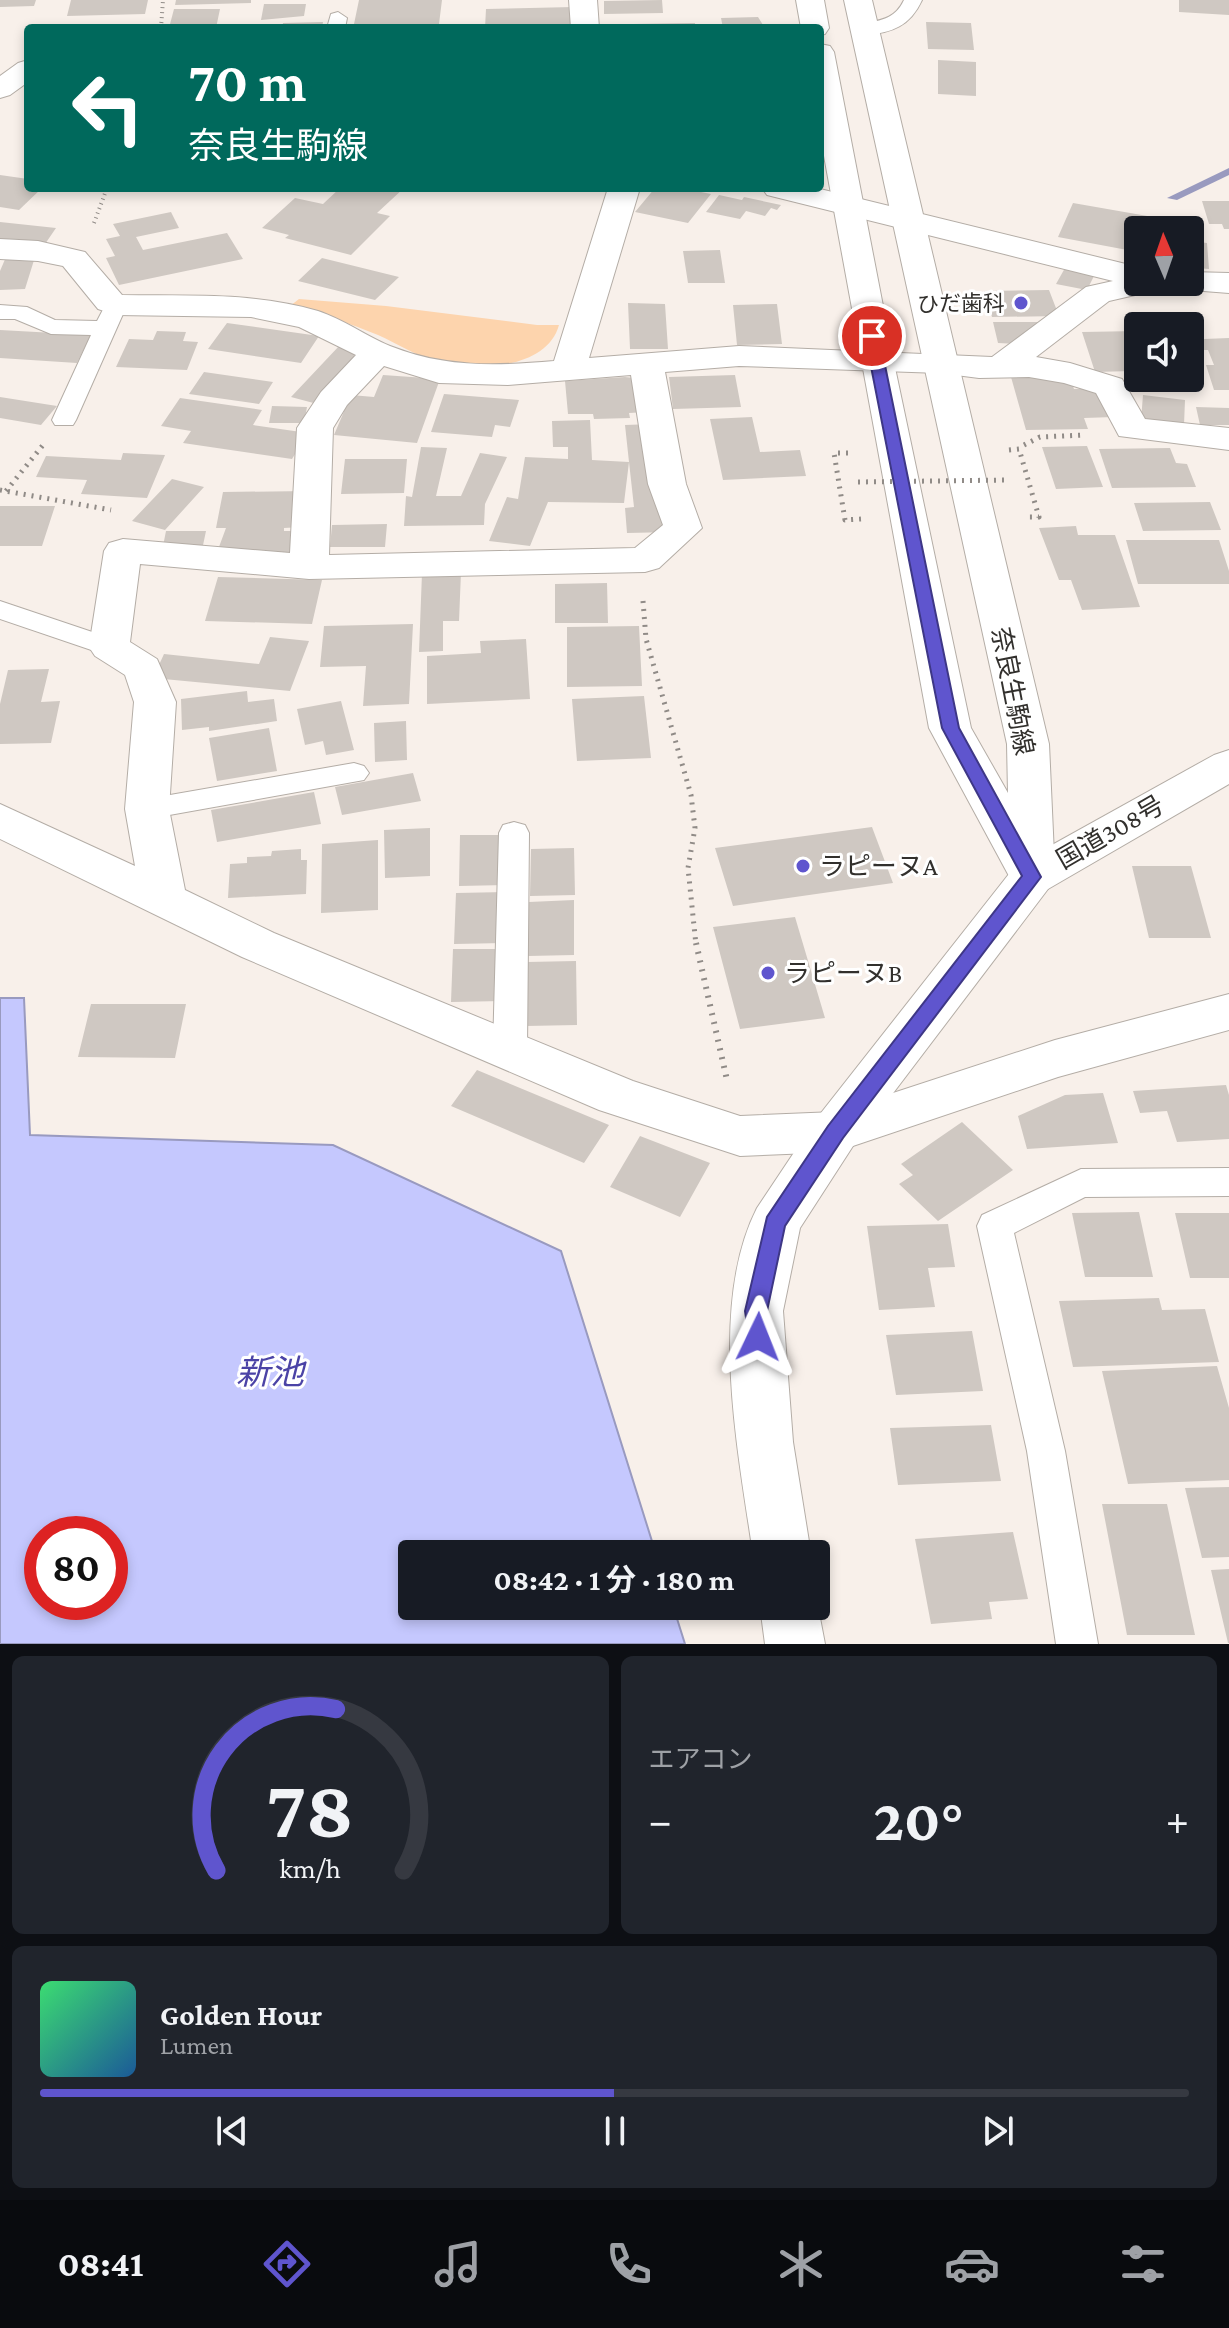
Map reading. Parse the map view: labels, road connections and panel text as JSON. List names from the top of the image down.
{
  "streets": {
    "main road": ["奈良生駒線", "国道308号"]
  },
  "crossings": [
    ["奈良生駒線", "国道308号"]
  ],
  "water": ["新池"],
  "places": ["ひだ歯科", "ラピーヌA", "ラピーヌB"],
  "north": "top",
  "page": {
    "turn": ["70 m", "奈良生駒線"],
    "limit": "80",
    "trip": "08:42 · 1 分 · 180 m",
    "tile": "エアコン",
    "heat": ["−", "20°", "+"],
    "song": ["Golden Hour", "Lumen"],
    "tabs": "08:41",
    "gauge": ["78", "km/h"]
  }
}
